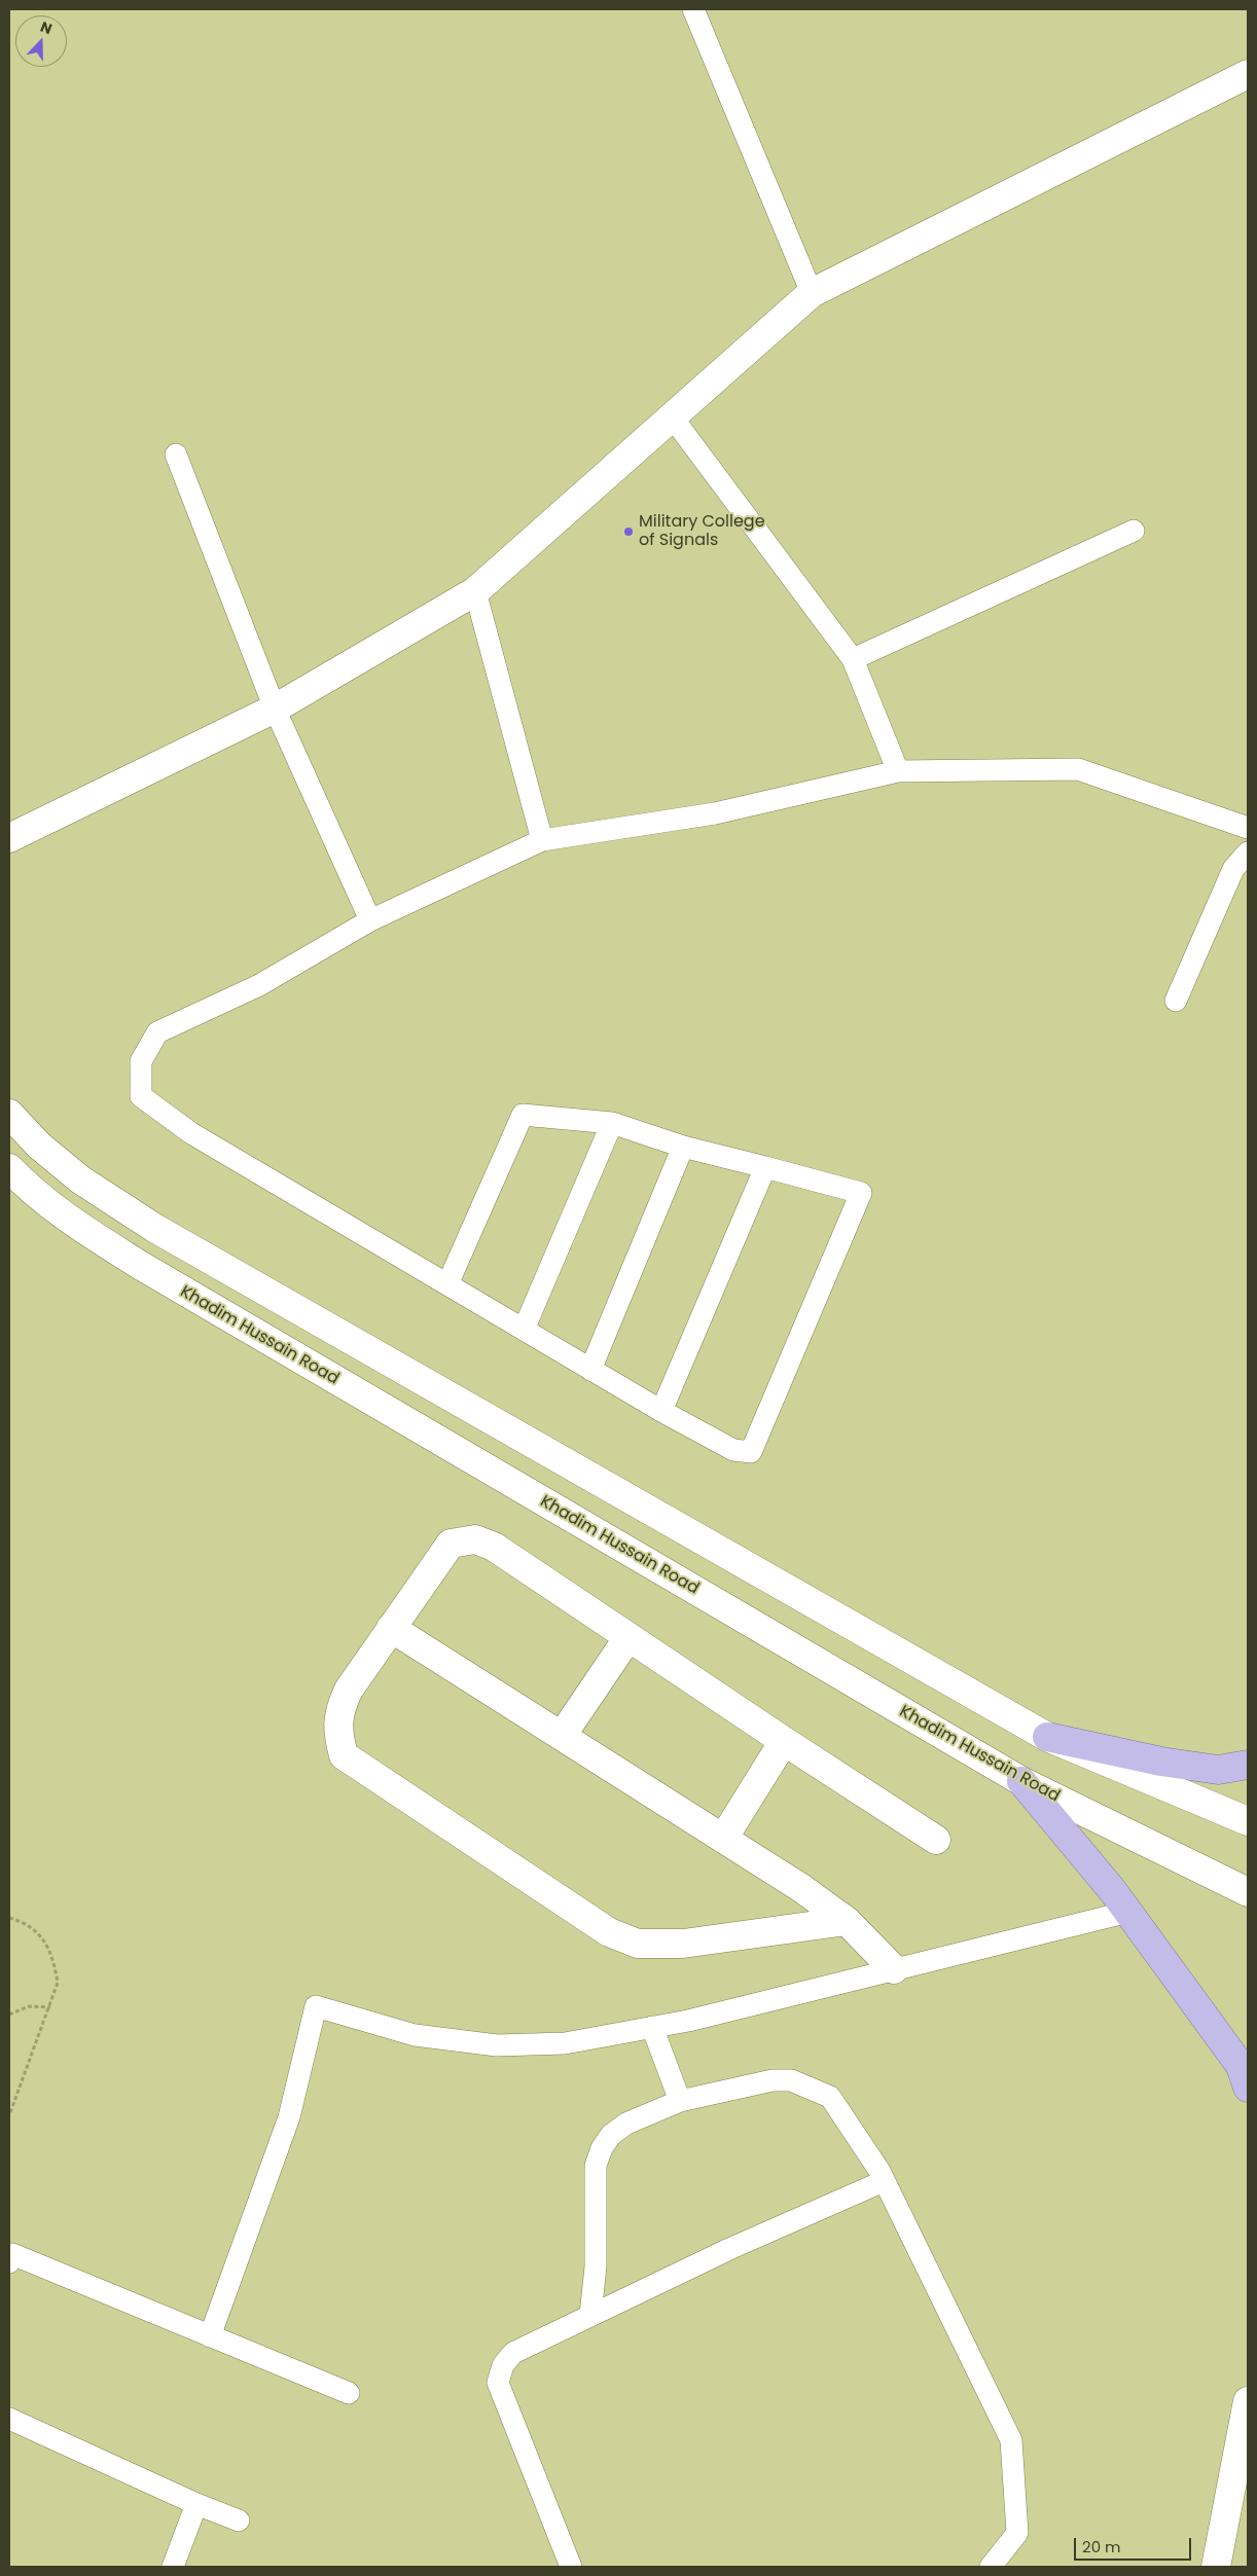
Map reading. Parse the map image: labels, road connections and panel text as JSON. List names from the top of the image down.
{
  "streets": {
    "street": ["Khadim Hussain Road"]
  },
  "places": ["Military College of Signals"],
  "scale_bar": "20 m",
  "north": "top"
}
